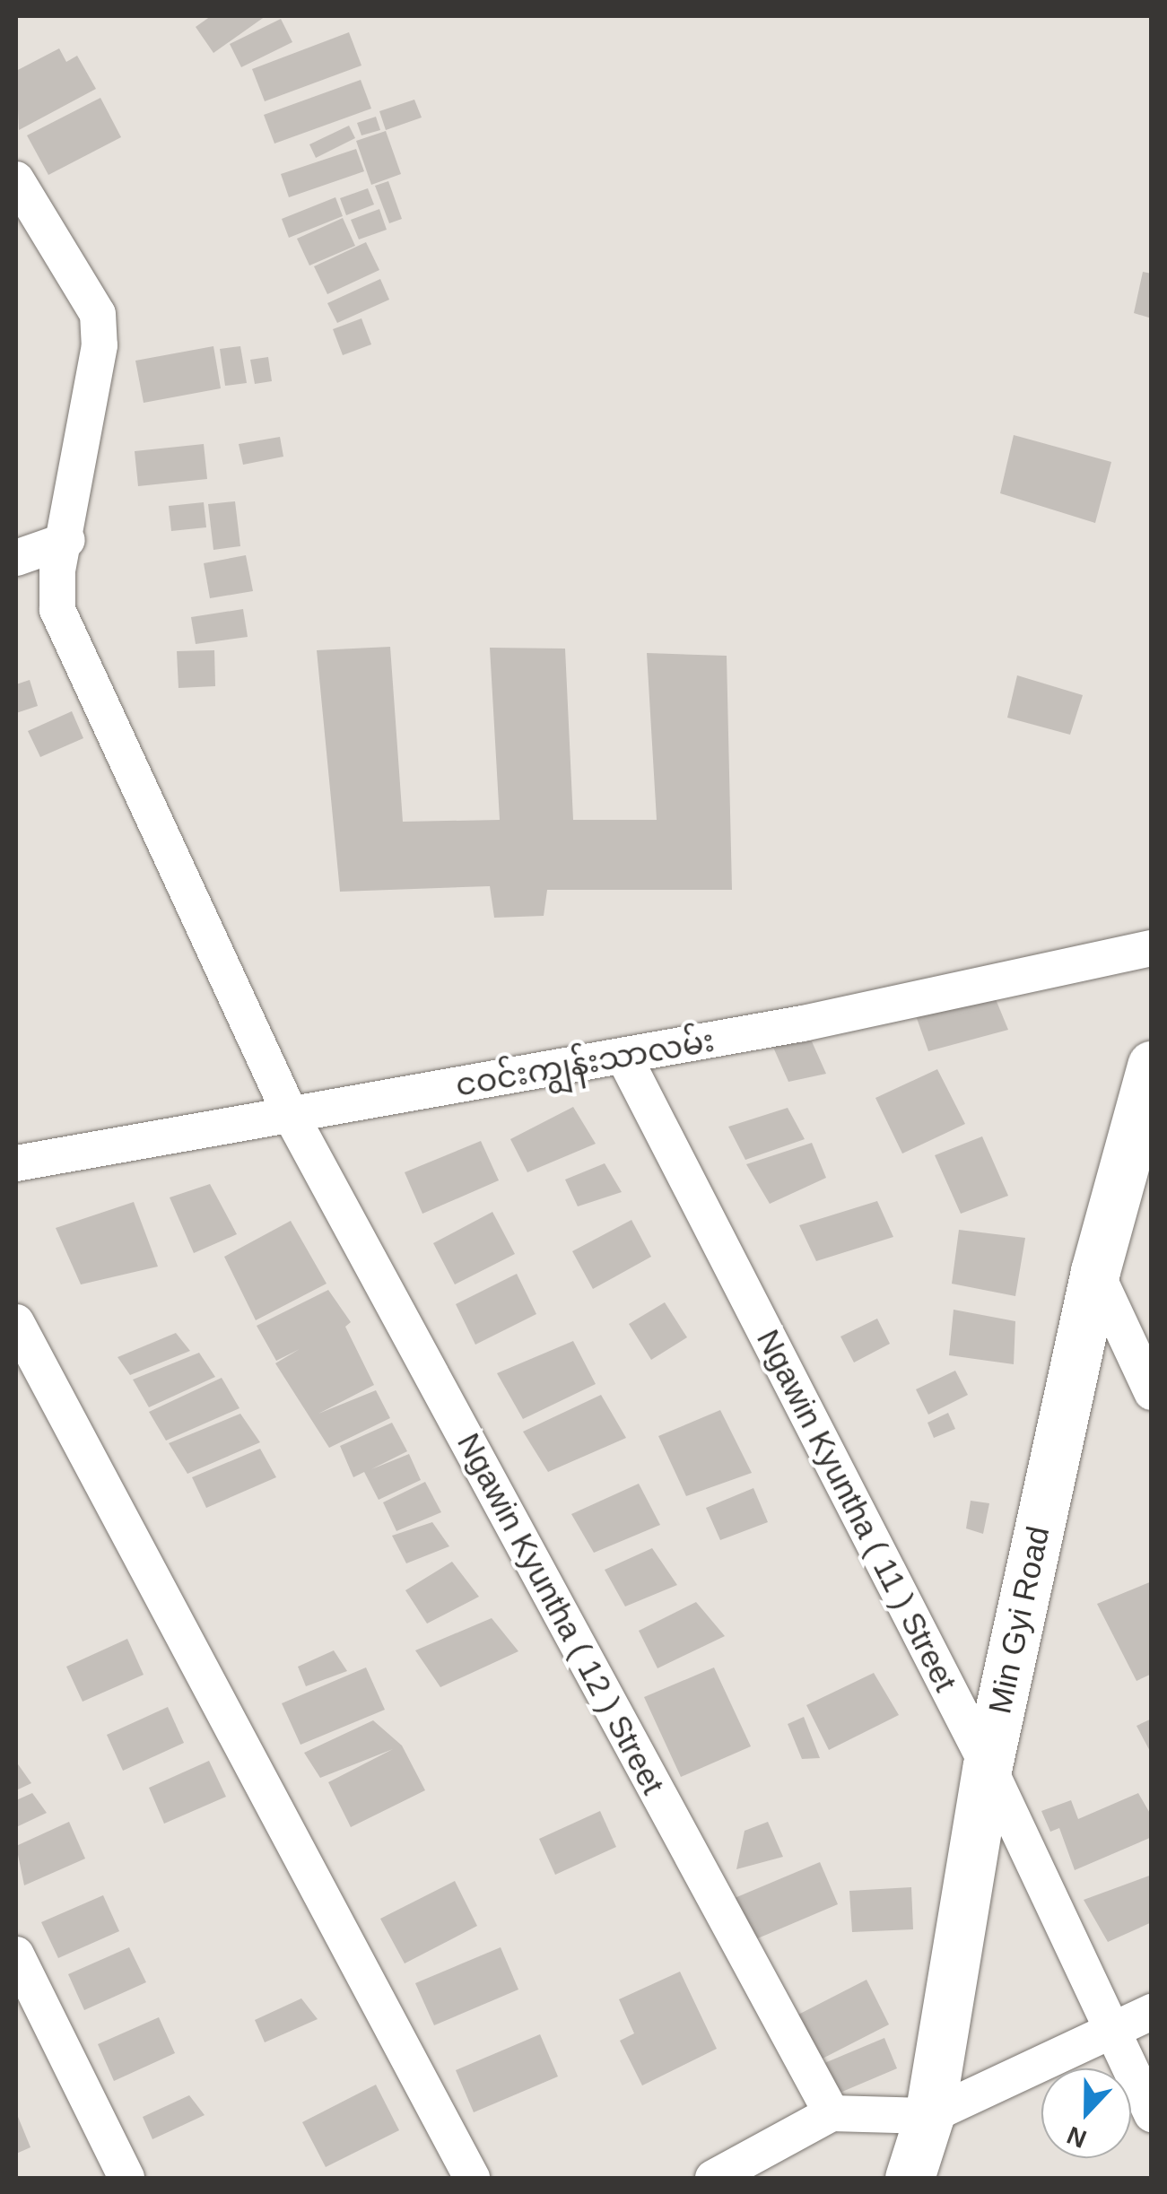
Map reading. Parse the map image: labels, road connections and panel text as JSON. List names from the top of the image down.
{
  "streets": {
    "main road": ["Min Gyi Road"],
    "street": ["ငဝင်းကျွန်းသာလမ်း", "Ngawin Kyuntha ( 11 ) Street", "Ngawin Kyuntha ( 12 ) Street"]
  },
  "crossings": [
    ["ငဝင်းကျွန်းသာလမ်း", "Ngawin Kyuntha ( 11 ) Street"],
    ["ငဝင်းကျွန်းသာလမ်း", "Ngawin Kyuntha ( 12 ) Street"],
    ["Ngawin Kyuntha ( 11 ) Street", "Min Gyi Road"]
  ],
  "north": "bottom"
}
